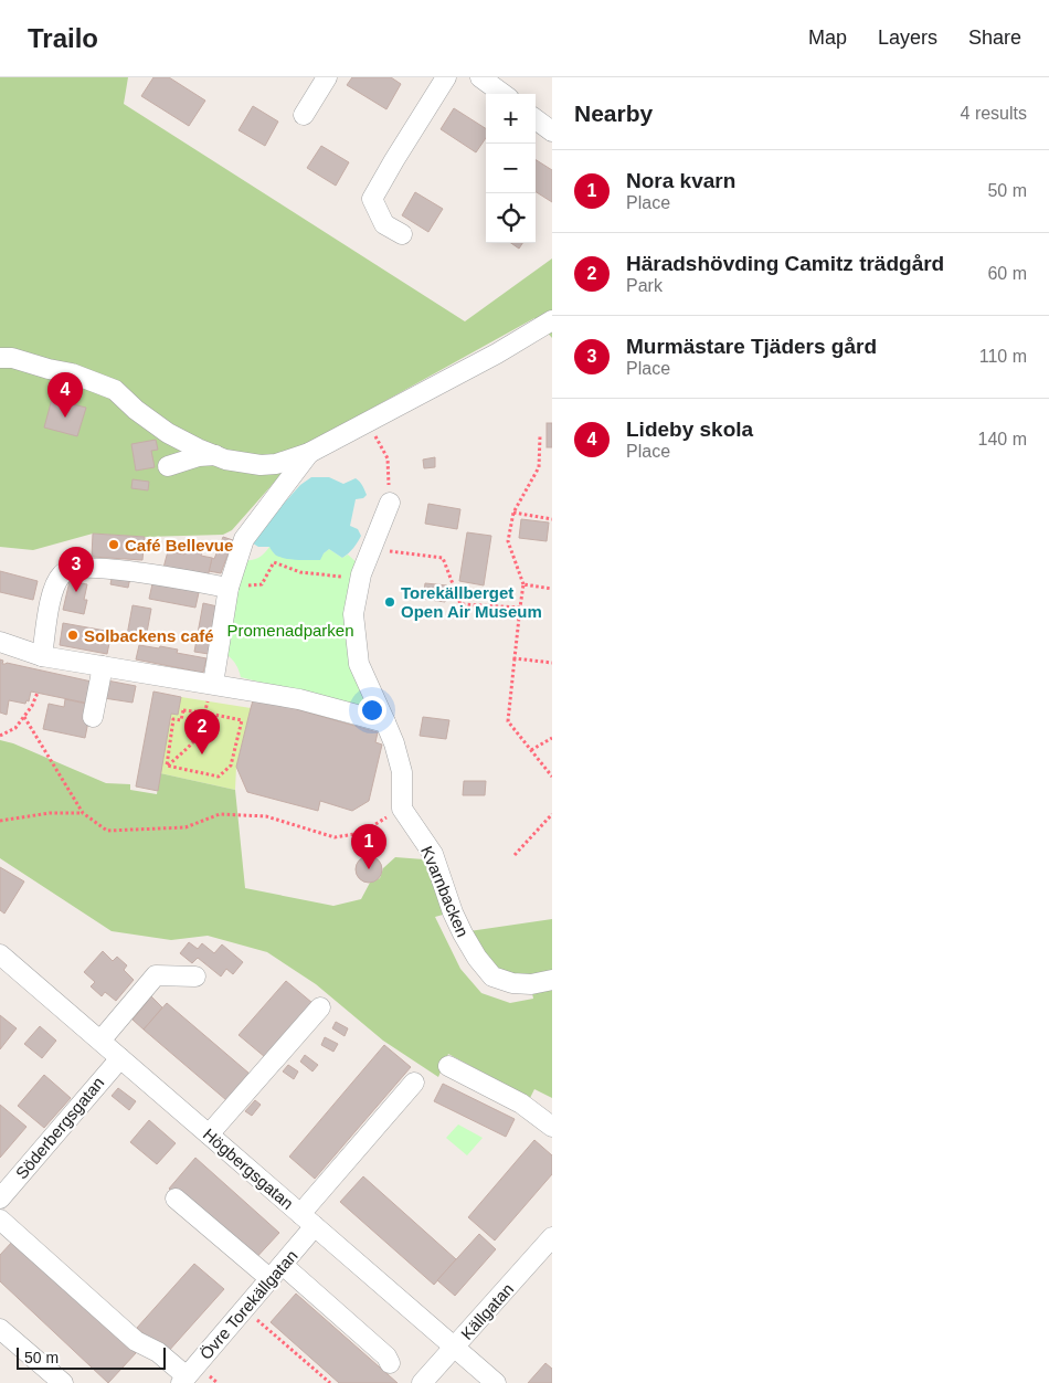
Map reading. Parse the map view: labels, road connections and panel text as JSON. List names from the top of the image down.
{
  "streets": {
    "street": [
      "Kvarnbacken",
      "Söderbergsgatan",
      "Högbergsgatan",
      "Övre Torekällgatan",
      "Källgatan"
    ]
  },
  "crossings": [
    ["Söderbergsgatan", "Högbergsgatan"],
    ["Högbergsgatan", "Övre Torekällgatan"],
    ["Högbergsgatan", "Källgatan"]
  ],
  "parks": ["Promenadparken"],
  "places": ["Café Bellevue", "Torekällberget Open Air Museum", "Solbackens café"],
  "scale_bar": "50 m",
  "page": {
    "header": "Trailo",
    "nav": ["Map", "Layers", "Share"],
    "heading": ["Nearby", "4 results"],
    "map_buttons": ["+", "−"],
    "list": [
      {
        "mark": "1",
        "name": "Nora kvarn",
        "note": "Place",
        "value": "50 m"
      },
      {
        "mark": "2",
        "name": "Häradshövding Camitz trädgård",
        "note": "Park",
        "value": "60 m"
      },
      {
        "mark": "3",
        "name": "Murmästare Tjäders gård",
        "note": "Place",
        "value": "110 m"
      },
      {
        "mark": "4",
        "name": "Lideby skola",
        "note": "Place",
        "value": "140 m"
      }
    ],
    "pins": [
      "4",
      "3",
      "2",
      "1"
    ],
    "scale": "50 m"
  }
}
